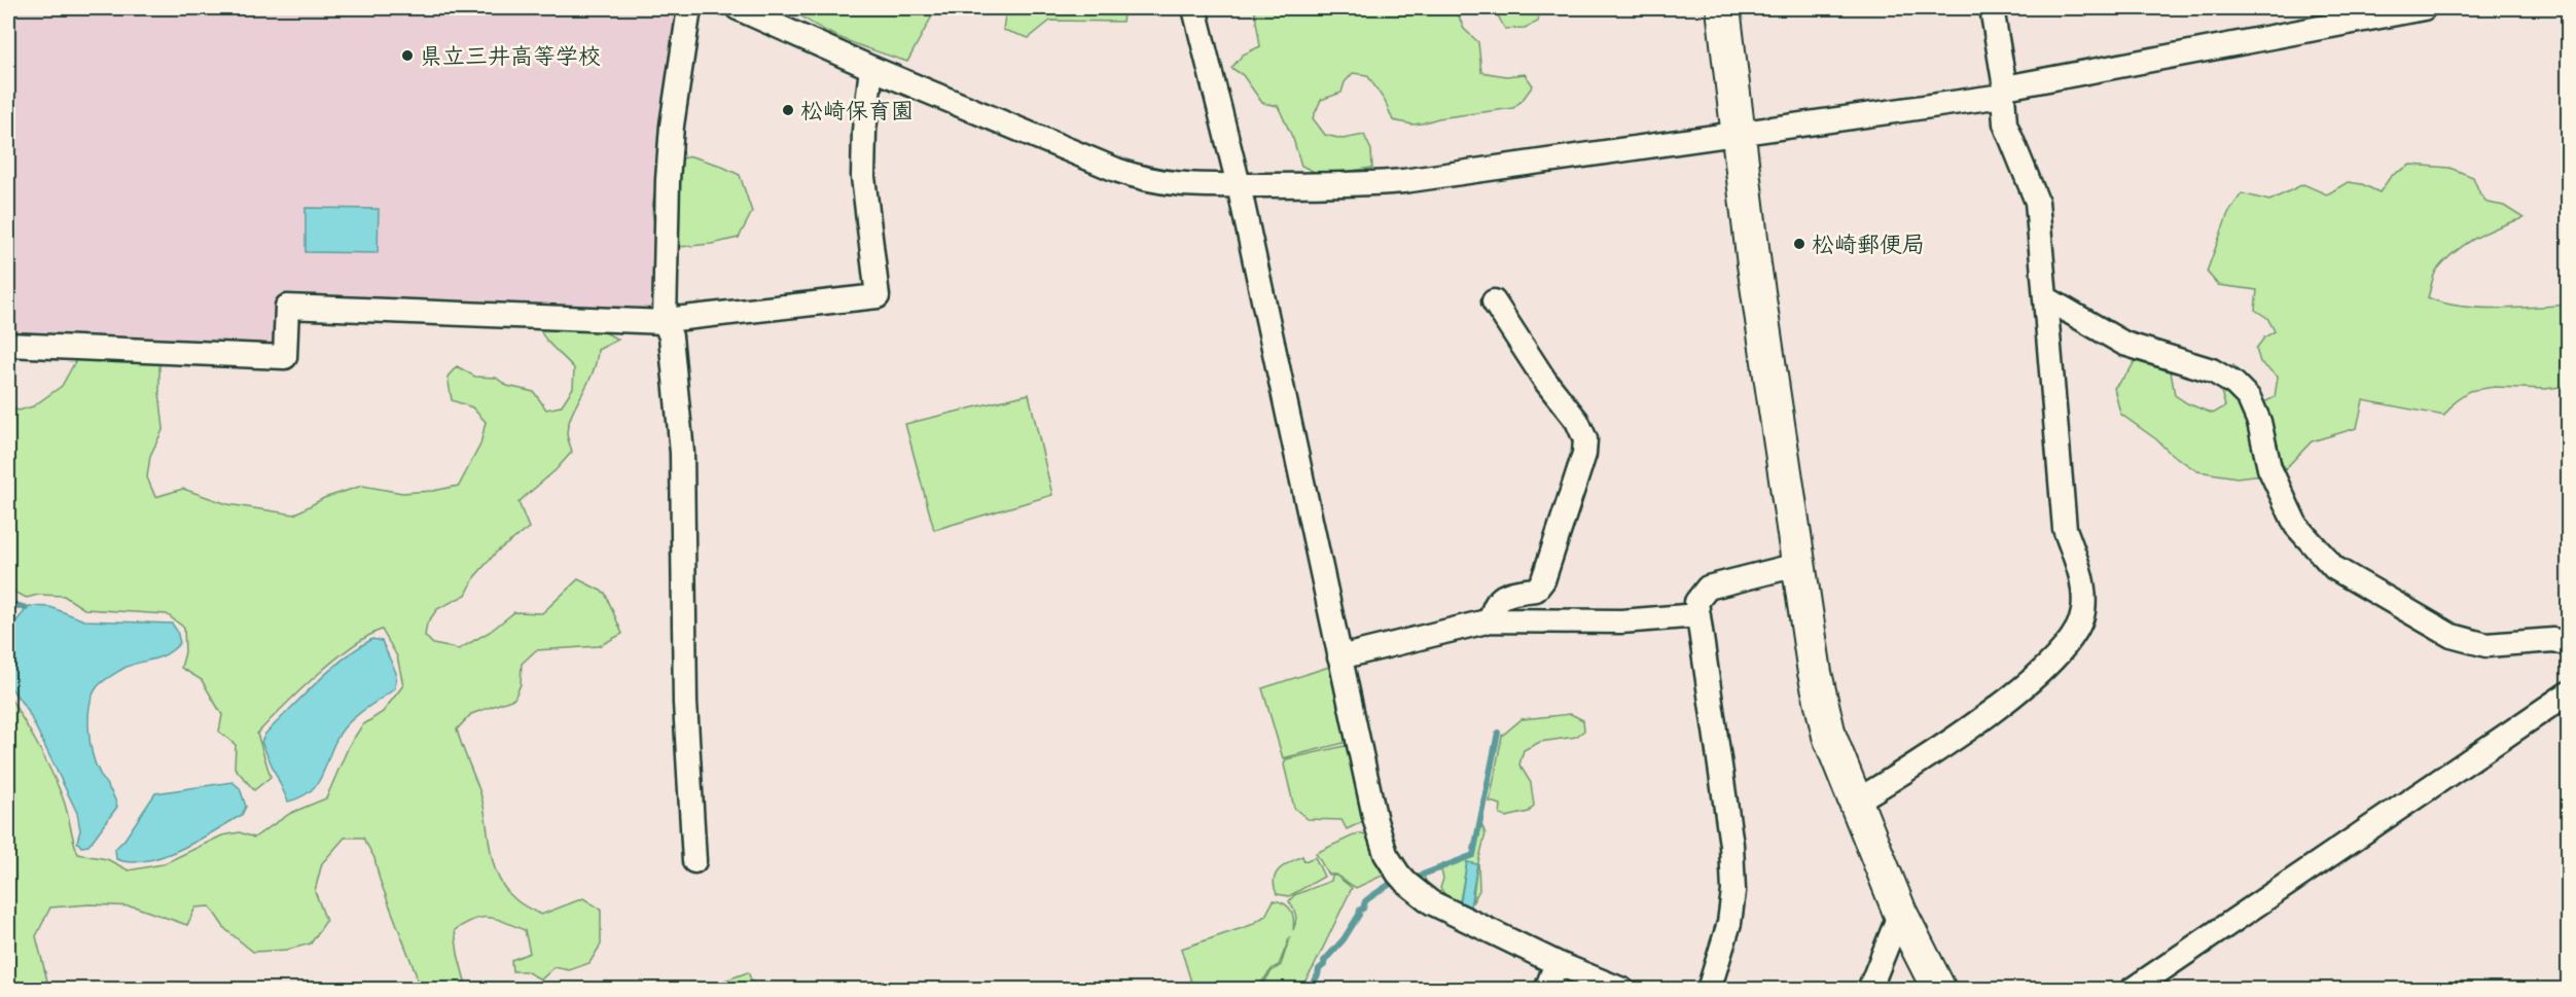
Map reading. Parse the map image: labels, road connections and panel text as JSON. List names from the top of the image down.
{
  "places": ["県立三井高等学校", "松崎保育園", "松崎郵便局"]
}
